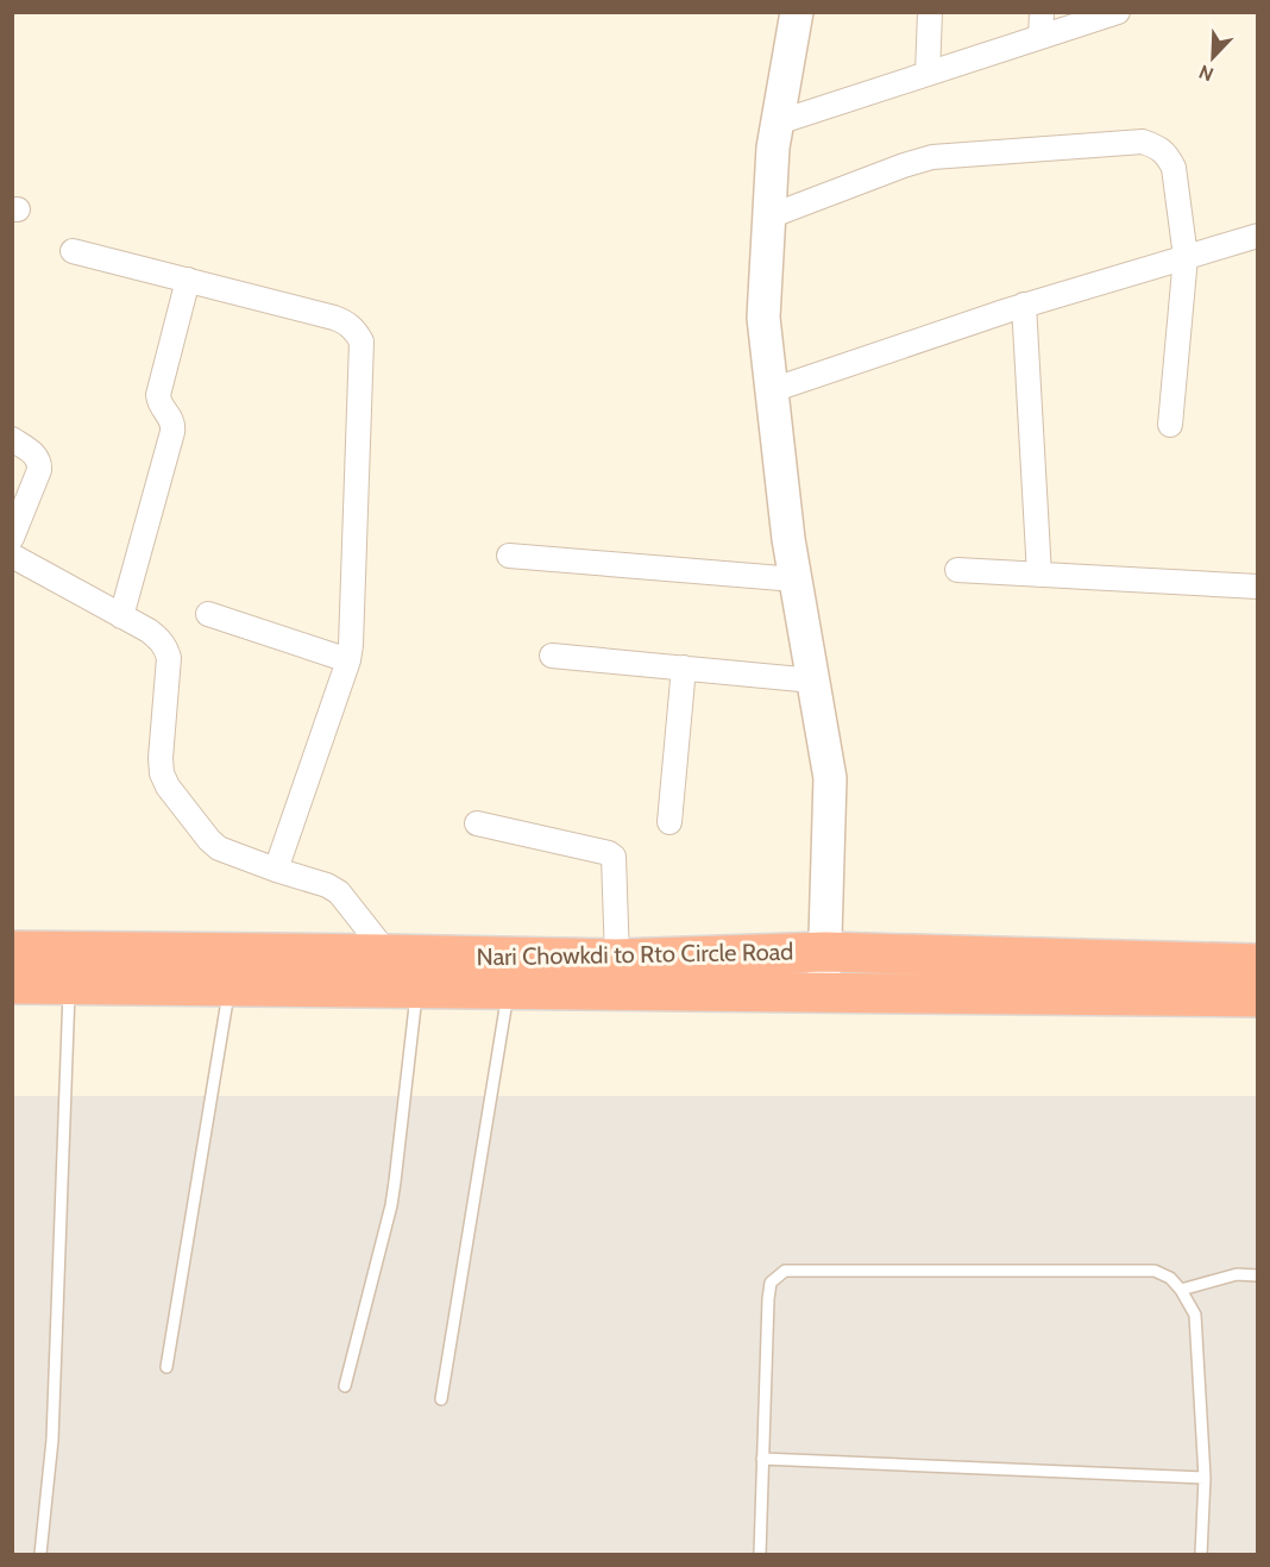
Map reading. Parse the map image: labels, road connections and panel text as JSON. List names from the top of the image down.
{
  "streets": {
    "highway": ["Nari Chowkdi to Rto Circle Road"]
  },
  "north": "bottom left"
}
